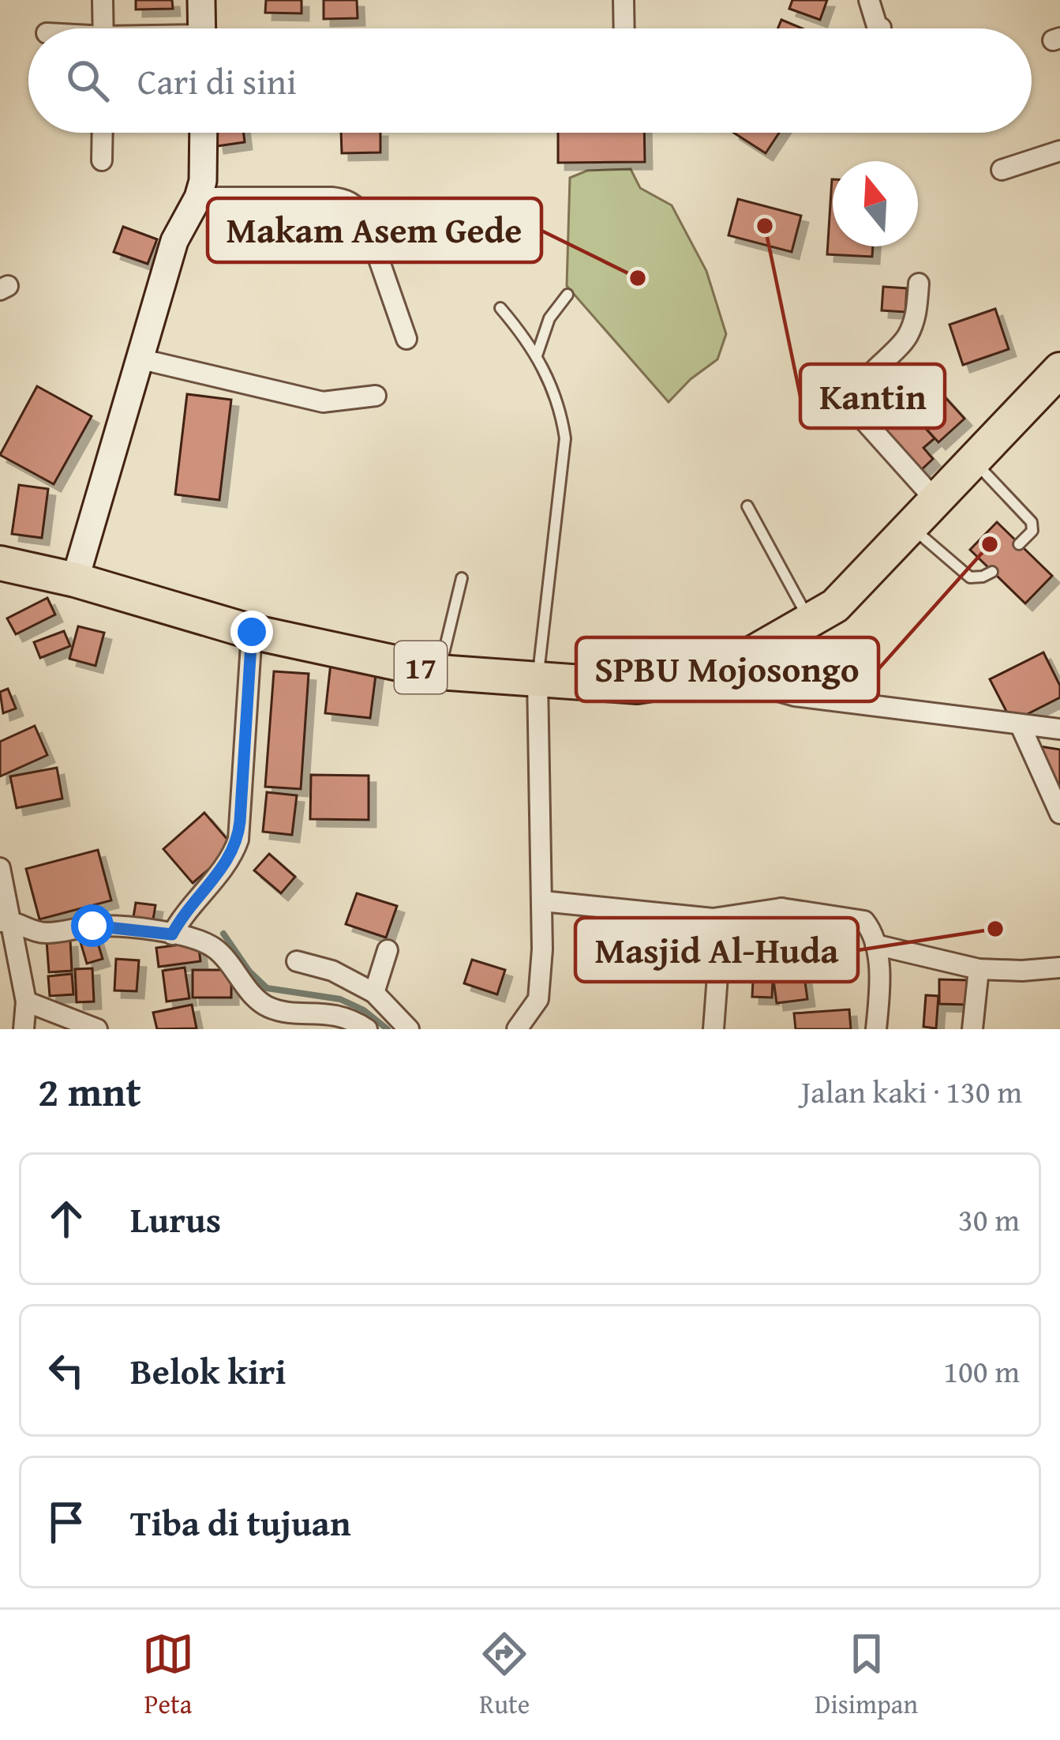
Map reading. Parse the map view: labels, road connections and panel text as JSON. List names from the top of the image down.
{
  "streets": {
    "highway": ["17"]
  },
  "places": [
    "Kantin",
    "Makam Asem Gede",
    "SPBU Mojosongo",
    "Masjid Al-Huda"
  ],
  "north": "top",
  "page": {
    "search": "Cari di sini",
    "heading": ["2 mnt", "Jalan kaki · 130 m"],
    "list": [
      ["Lurus", "30 m"],
      ["Belok kiri", "100 m"],
      "Tiba di tujuan"
    ],
    "nav": ["Peta", "Rute", "Disimpan"]
  }
}
